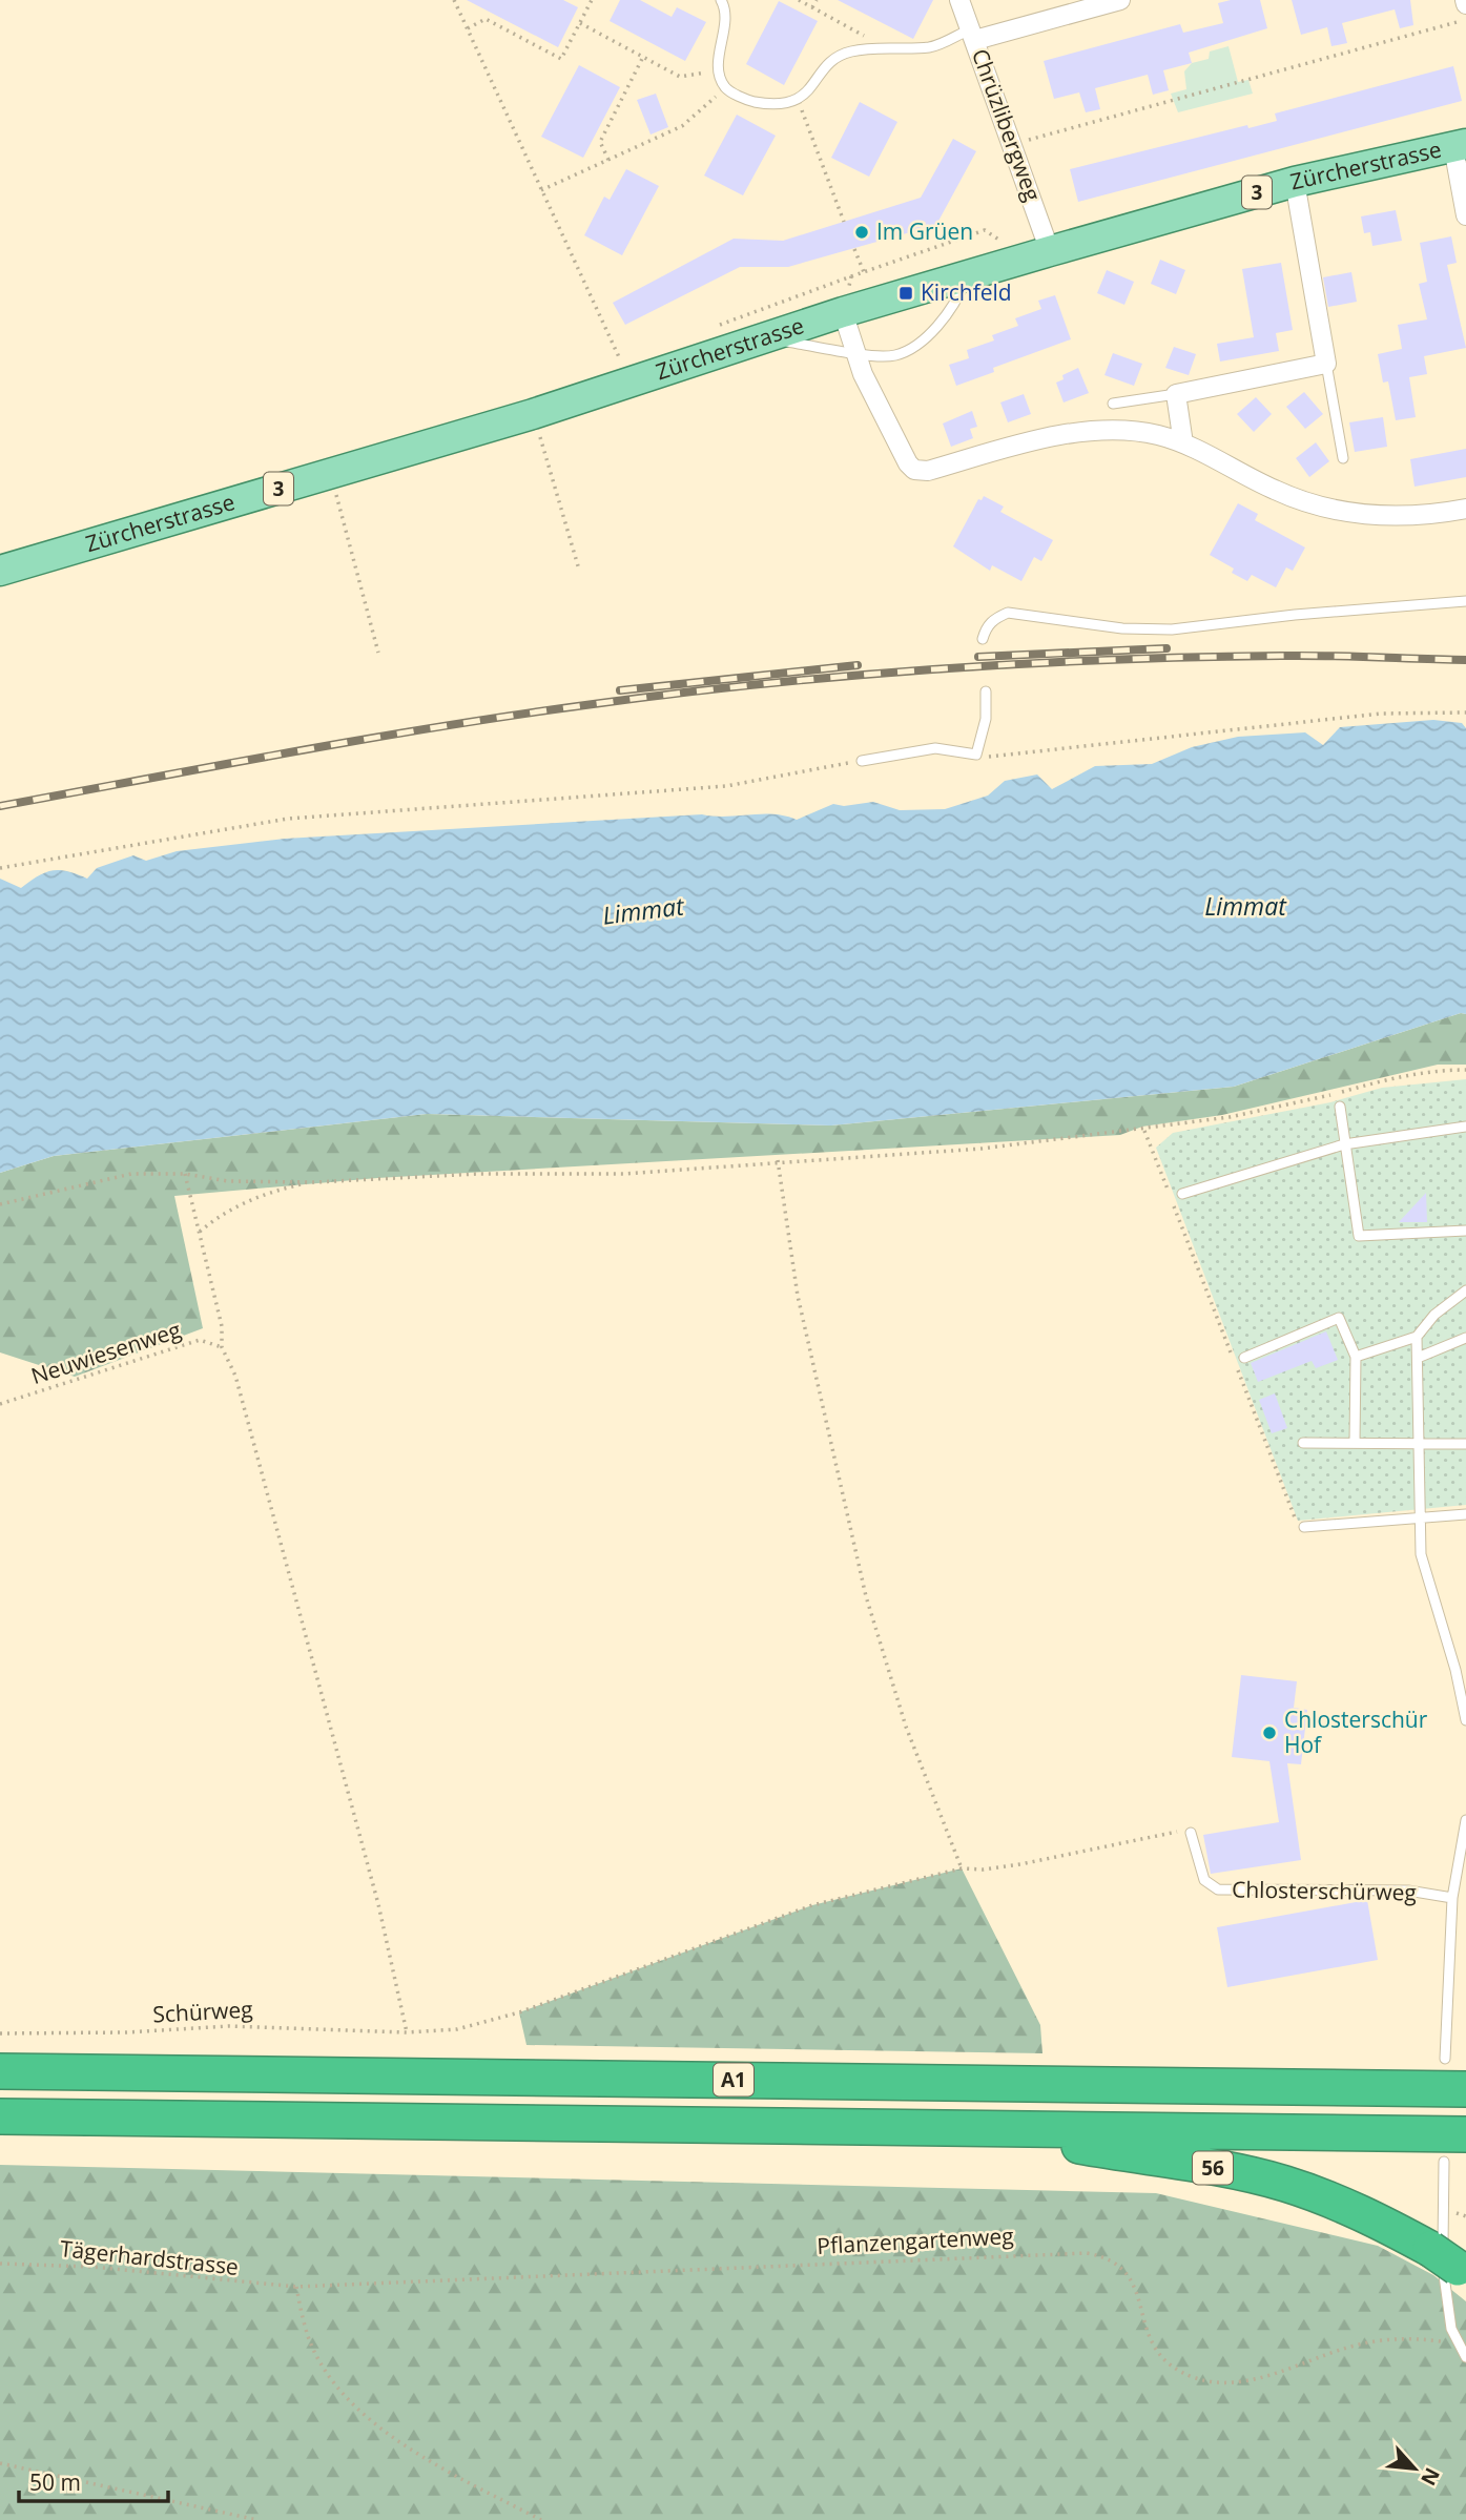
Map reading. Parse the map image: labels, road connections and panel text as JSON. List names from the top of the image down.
{
  "streets": {
    "highway": ["A1", "56"],
    "main road": ["Zürcherstrasse", "3"],
    "street": ["Chrüzlibergweg"],
    "lane": ["Chlosterschürweg"],
    "path": [
      "Neuwiesenweg",
      "Schürweg",
      "Pflanzengartenweg",
      "Tägerhardstrasse"
    ]
  },
  "crossings": [
    ["Chrüzlibergweg", "Zürcherstrasse"],
    ["Chlosterschürweg", "Schürweg"],
    ["A1", "56"],
    ["Pflanzengartenweg", "Tägerhardstrasse"]
  ],
  "water": ["Limmat"],
  "places": {
    "other": ["Im Grüen", "Chlosterschür Hof"],
    "transit": ["Kirchfeld"]
  },
  "scale_bar": "50 m",
  "north": "bottom right"
}
